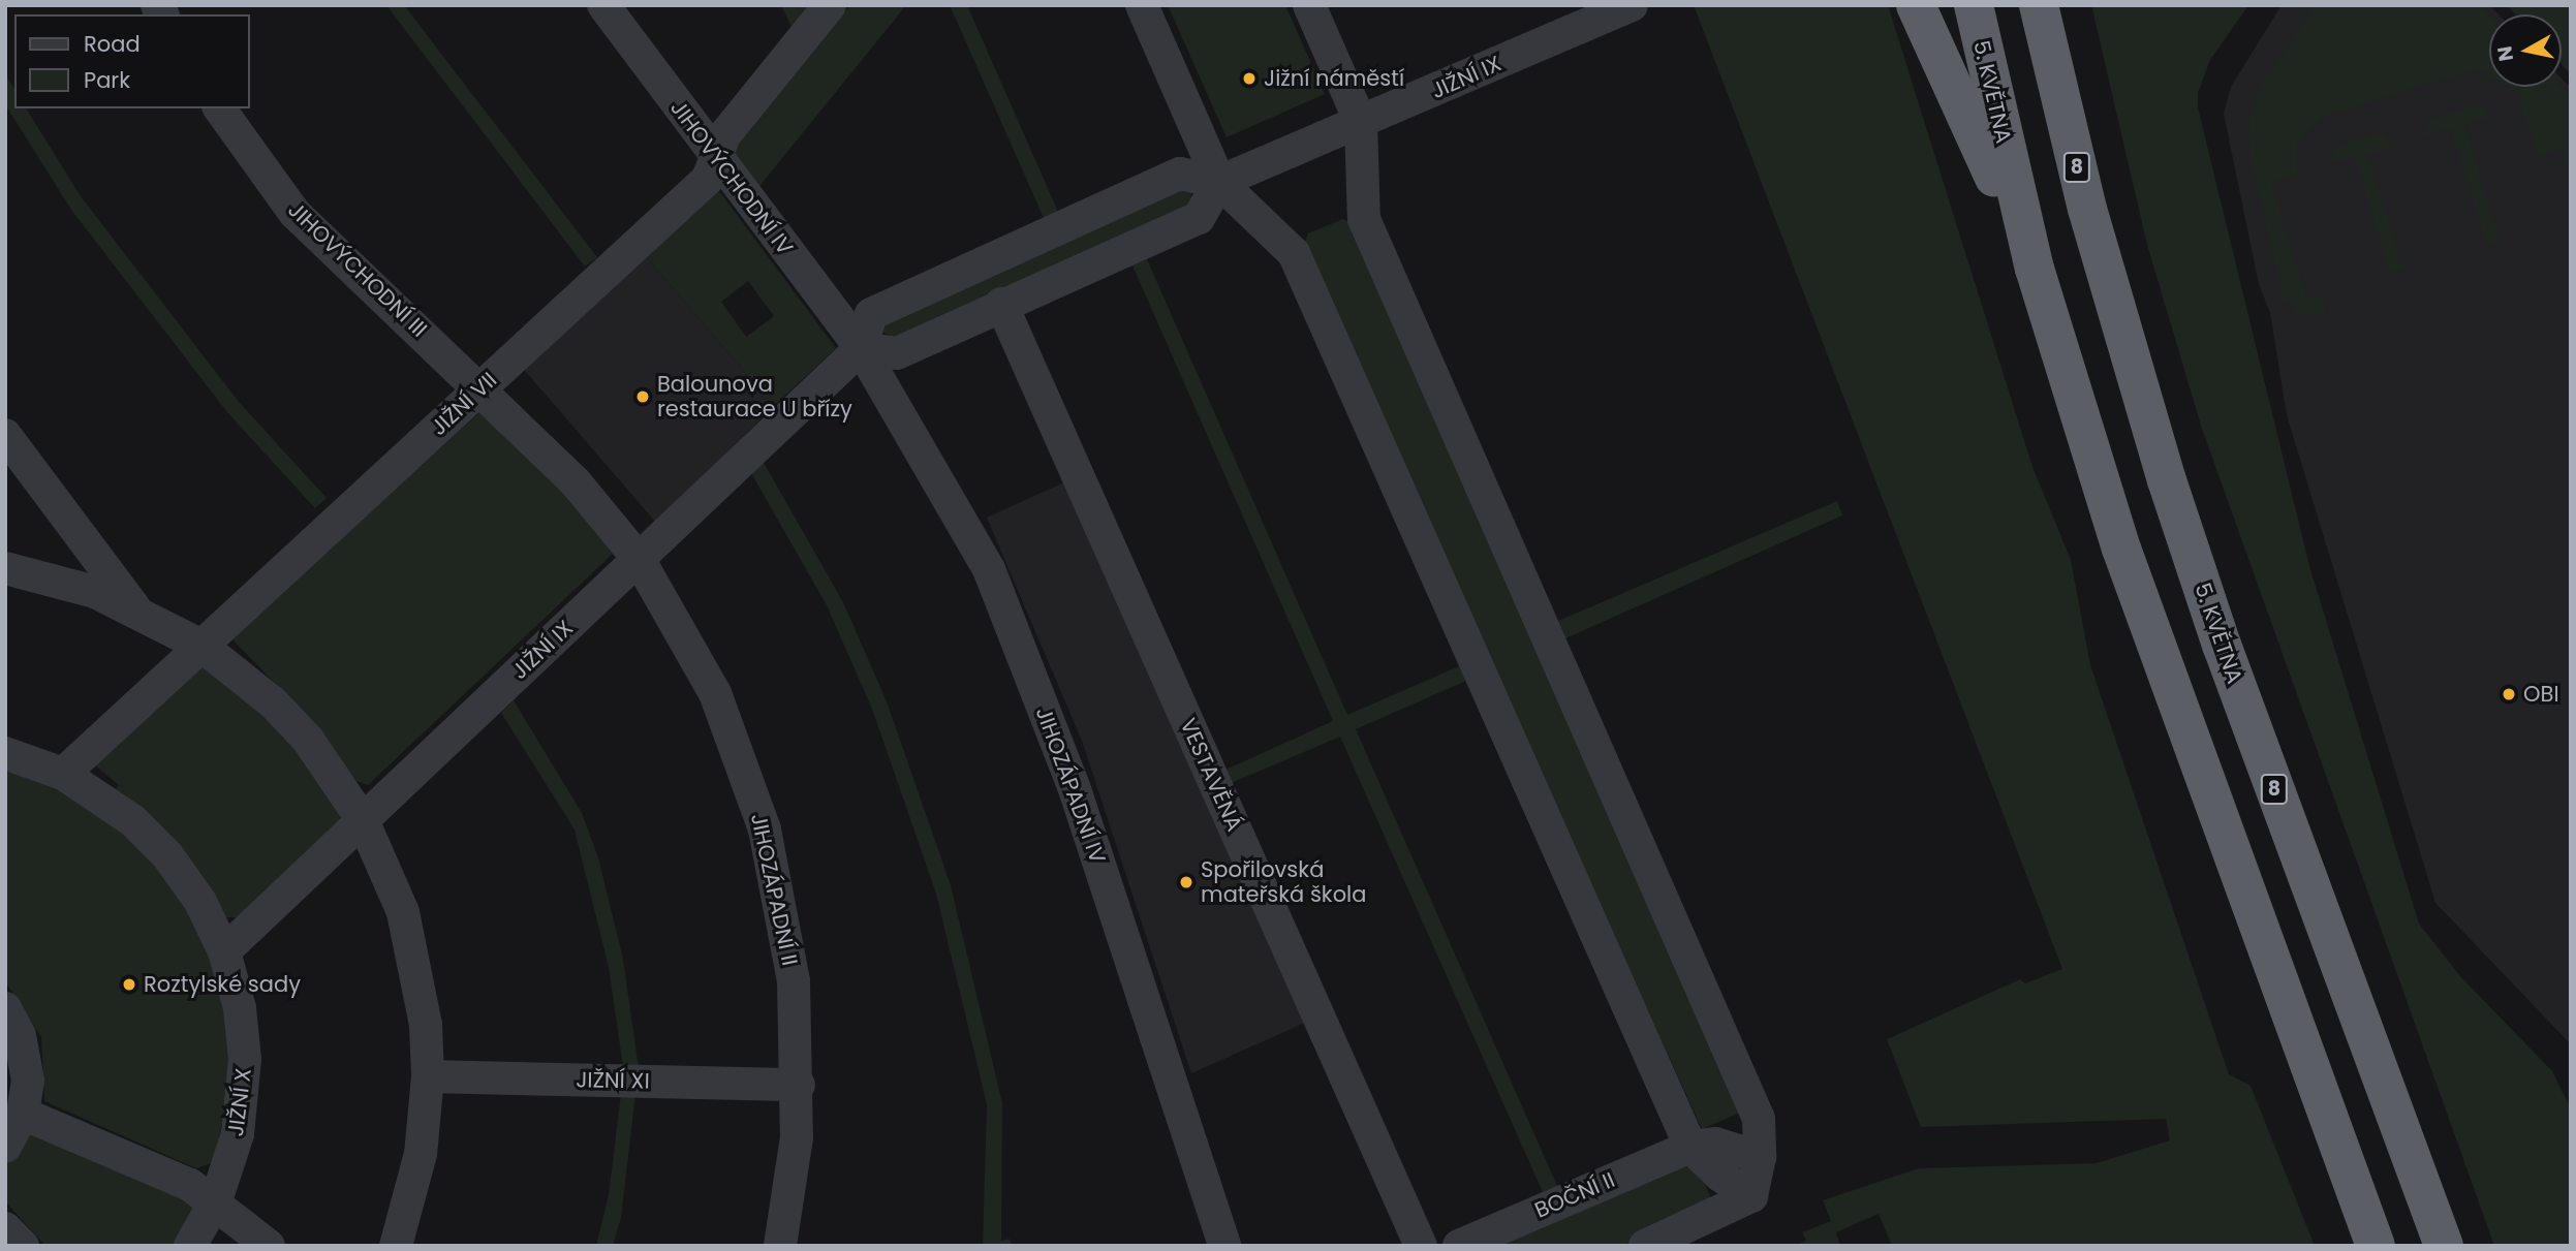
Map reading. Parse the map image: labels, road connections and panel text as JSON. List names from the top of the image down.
{
  "streets": {
    "highway": ["5. KVĚTNA", "8"],
    "street": [
      "JIŽNÍ IX",
      "JIHOVÝCHODNÍ IV",
      "JIHOVÝCHODNÍ III",
      "JIŽNÍ VII",
      "VESTAVĚNÁ",
      "JIHOZÁPADNÍ IV",
      "JIHOZÁPADNÍ II",
      "JIŽNÍ XI",
      "JIŽNÍ X",
      "BOČNÍ II"
    ]
  },
  "crossings": [
    ["JIŽNÍ IX", "JIHOVÝCHODNÍ IV"],
    ["JIŽNÍ IX", "JIHOVÝCHODNÍ III"],
    ["JIŽNÍ IX", "JIHOZÁPADNÍ IV"],
    ["JIŽNÍ IX", "JIHOZÁPADNÍ II"],
    ["JIŽNÍ IX", "JIŽNÍ X"],
    ["JIHOVÝCHODNÍ IV", "JIŽNÍ VII"],
    ["JIHOVÝCHODNÍ IV", "JIHOZÁPADNÍ IV"],
    ["JIHOVÝCHODNÍ III", "JIŽNÍ VII"],
    ["JIHOVÝCHODNÍ III", "JIHOZÁPADNÍ II"],
    ["JIŽNÍ VII", "JIŽNÍ X"],
    ["JIHOZÁPADNÍ II", "JIŽNÍ XI"]
  ],
  "places": [
    "Jižní náměstí",
    "Balounova restaurace U břízy",
    "OBI",
    "Spořilovská mateřská škola",
    "Roztylské sady"
  ],
  "legend": ["Road", "Park"],
  "north": "left"
}
